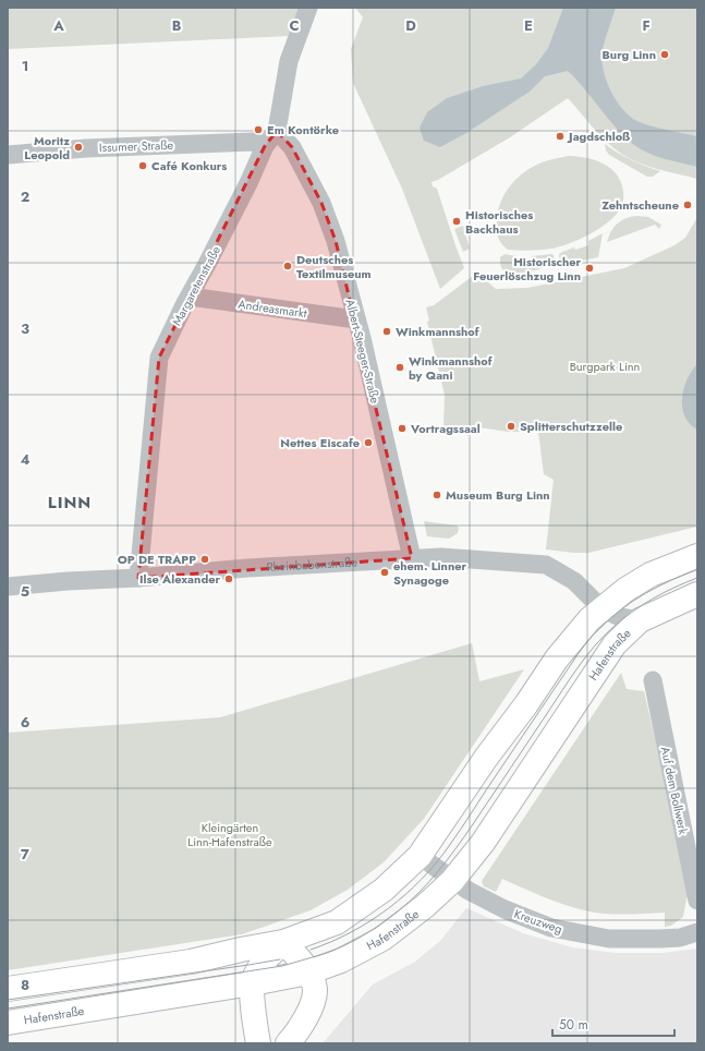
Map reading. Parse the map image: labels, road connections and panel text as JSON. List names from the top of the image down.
{
  "streets": {
    "main road": ["Hafenstraße"],
    "street": [
      "Issumer Straße",
      "Margaretenstraße",
      "Andreasmarkt",
      "Albert-Steeger-Straße",
      "Rheinbabenstraße",
      "Auf dem Bollwerk",
      "Kreuzweg"
    ]
  },
  "crossings": [
    ["Issumer Straße", "Margaretenstraße"],
    ["Margaretenstraße", "Andreasmarkt"],
    ["Margaretenstraße", "Albert-Steeger-Straße"],
    ["Margaretenstraße", "Rheinbabenstraße"],
    ["Andreasmarkt", "Albert-Steeger-Straße"],
    ["Albert-Steeger-Straße", "Rheinbabenstraße"],
    ["Rheinbabenstraße", "Hafenstraße"],
    ["Hafenstraße", "Kreuzweg"]
  ],
  "districts": ["LINN"],
  "parks": ["Burgpark Linn", "Kleingärten Linn-Hafenstraße"],
  "places": [
    "Burg Linn",
    "Em Kontörke",
    "Jagdschloß",
    "Moritz Leopold",
    "Café Konkurs",
    "Zehntscheune",
    "Historisches Backhaus",
    "Deutsches Textilmuseum",
    "Historischer Feuerlöschzug Linn",
    "Winkmannshof",
    "Winkmannshof by Qani",
    "Splitterschutzzelle",
    "Vortragssaal",
    "Nettes Eiscafe",
    "Museum Burg Linn",
    "OP DE TRAPP",
    "ehem. Linner Synagoge",
    "Ilse Alexander"
  ],
  "scale_bar": "50 m",
  "grid": {
    "columns": [
      "A",
      "B",
      "C",
      "D",
      "E",
      "F"
    ],
    "rows": [
      "1",
      "2",
      "3",
      "4",
      "5",
      "6",
      "7",
      "8"
    ]
  }
}
